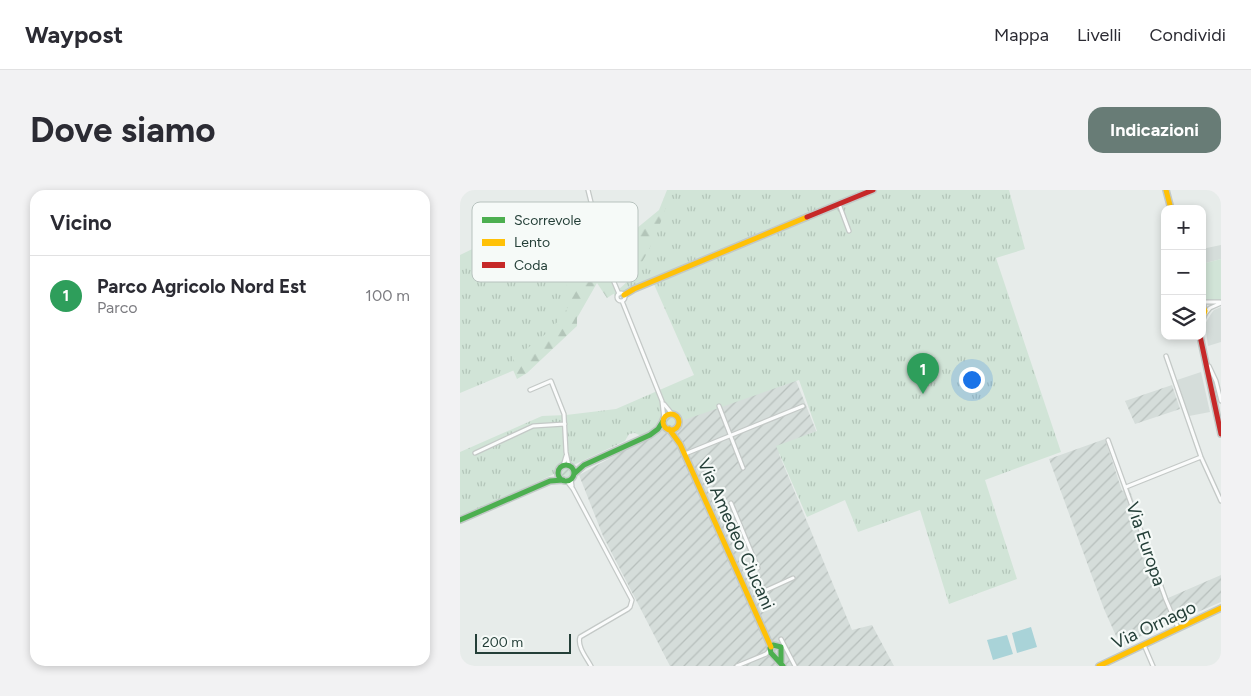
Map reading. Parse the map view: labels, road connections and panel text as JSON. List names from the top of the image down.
{
  "streets": {
    "main road": ["Via Amedeo Ciucani", "Via Ornago"],
    "street": ["Via Europa"]
  },
  "crossings": [
    ["Via Europa", "Via Ornago"]
  ],
  "legend": ["Scorrevole", "Lento", "Coda"],
  "scale_bar": "200 m",
  "page": {
    "header": "Waypost",
    "nav": ["Mappa", "Livelli", "Condividi"],
    "buttons": "Indicazioni",
    "title": "Dove siamo",
    "heading": "Vicino",
    "map_buttons": ["+", "−"],
    "list": [
      {
        "mark": "1",
        "name": "Parco Agricolo Nord Est",
        "note": "Parco",
        "value": "100 m"
      }
    ],
    "pins": "1",
    "scale": "200 m"
  }
}
